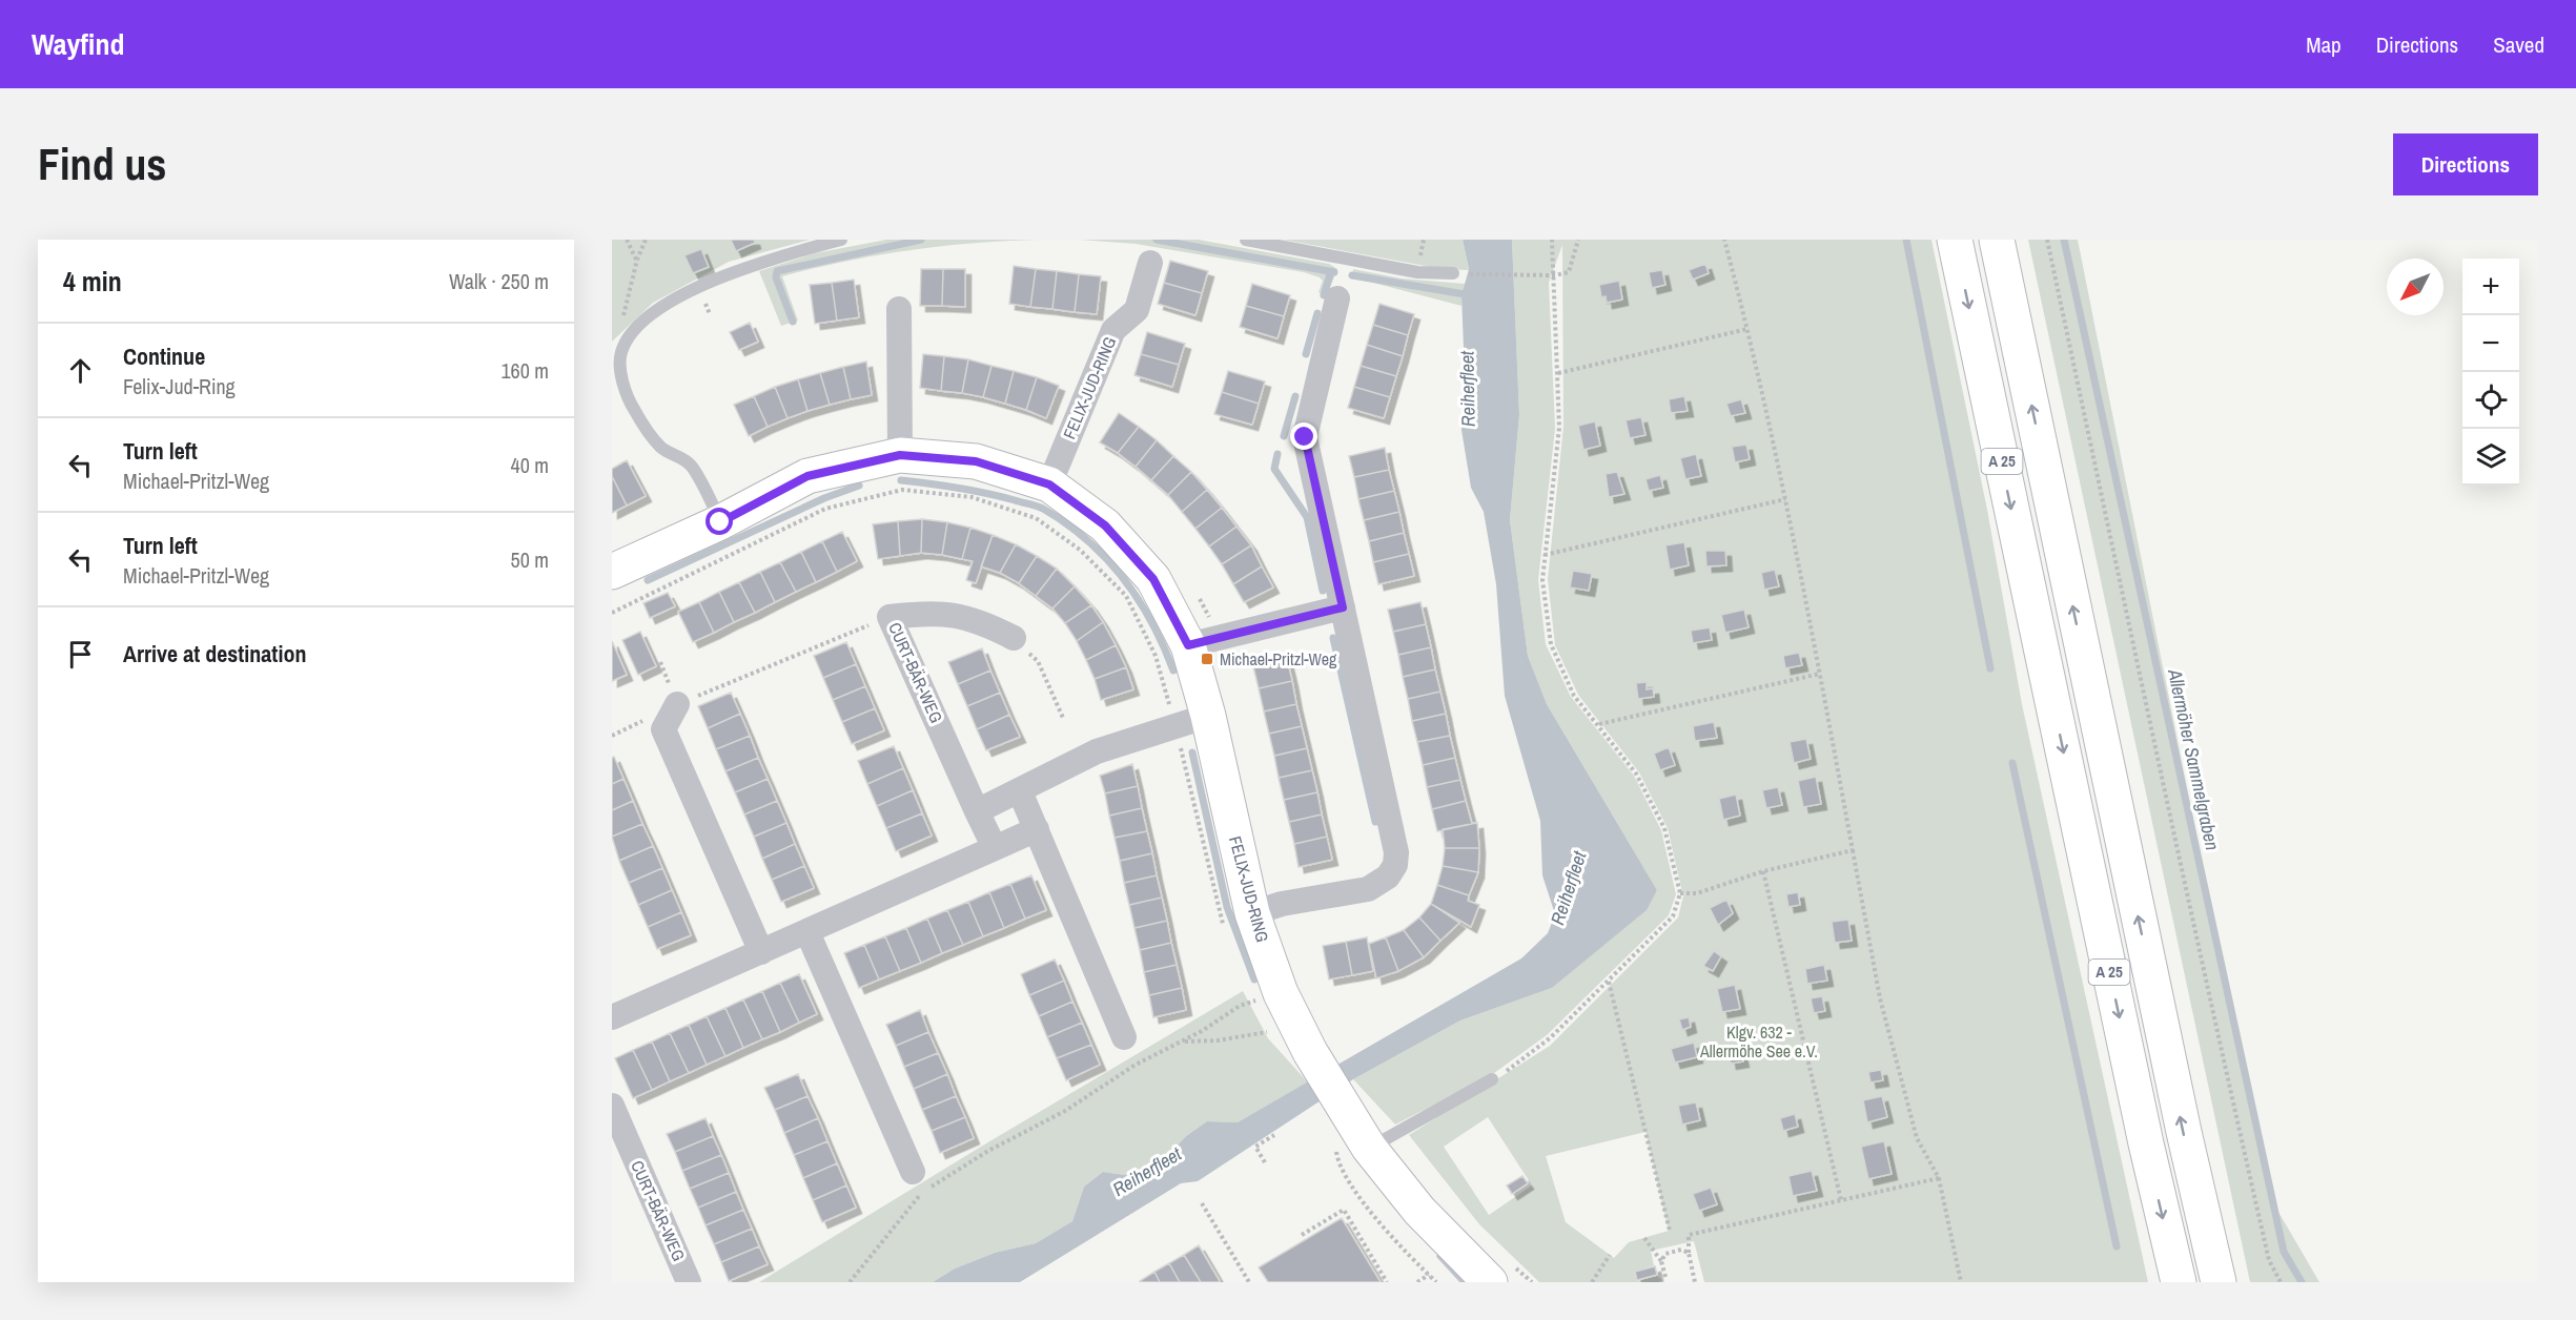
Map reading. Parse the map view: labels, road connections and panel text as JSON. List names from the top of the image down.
{
  "streets": {
    "main road": ["FELIX-JUD-RING", "A 25"],
    "street": ["CURT-BÄR-WEG"]
  },
  "water": ["Reiherfleet", "Allermöher Sammelgraben"],
  "parks": ["Klgv. 632 - Allermöhe See e.V."],
  "places": {
    "transit": ["Michael-Pritzl-Weg"]
  },
  "north": "bottom left",
  "page": {
    "header": "Wayfind",
    "nav": ["Map", "Directions", "Saved"],
    "buttons": "Directions",
    "title": "Find us",
    "heading": ["4 min", "Walk · 250 m"],
    "map_buttons": ["+", "−"],
    "list": [
      ["Continue", "Felix-Jud-Ring", "160 m"],
      ["Turn left", "Michael-Pritzl-Weg", "40 m"],
      ["Turn left", "Michael-Pritzl-Weg", "50 m"],
      "Arrive at destination"
    ]
  }
}
